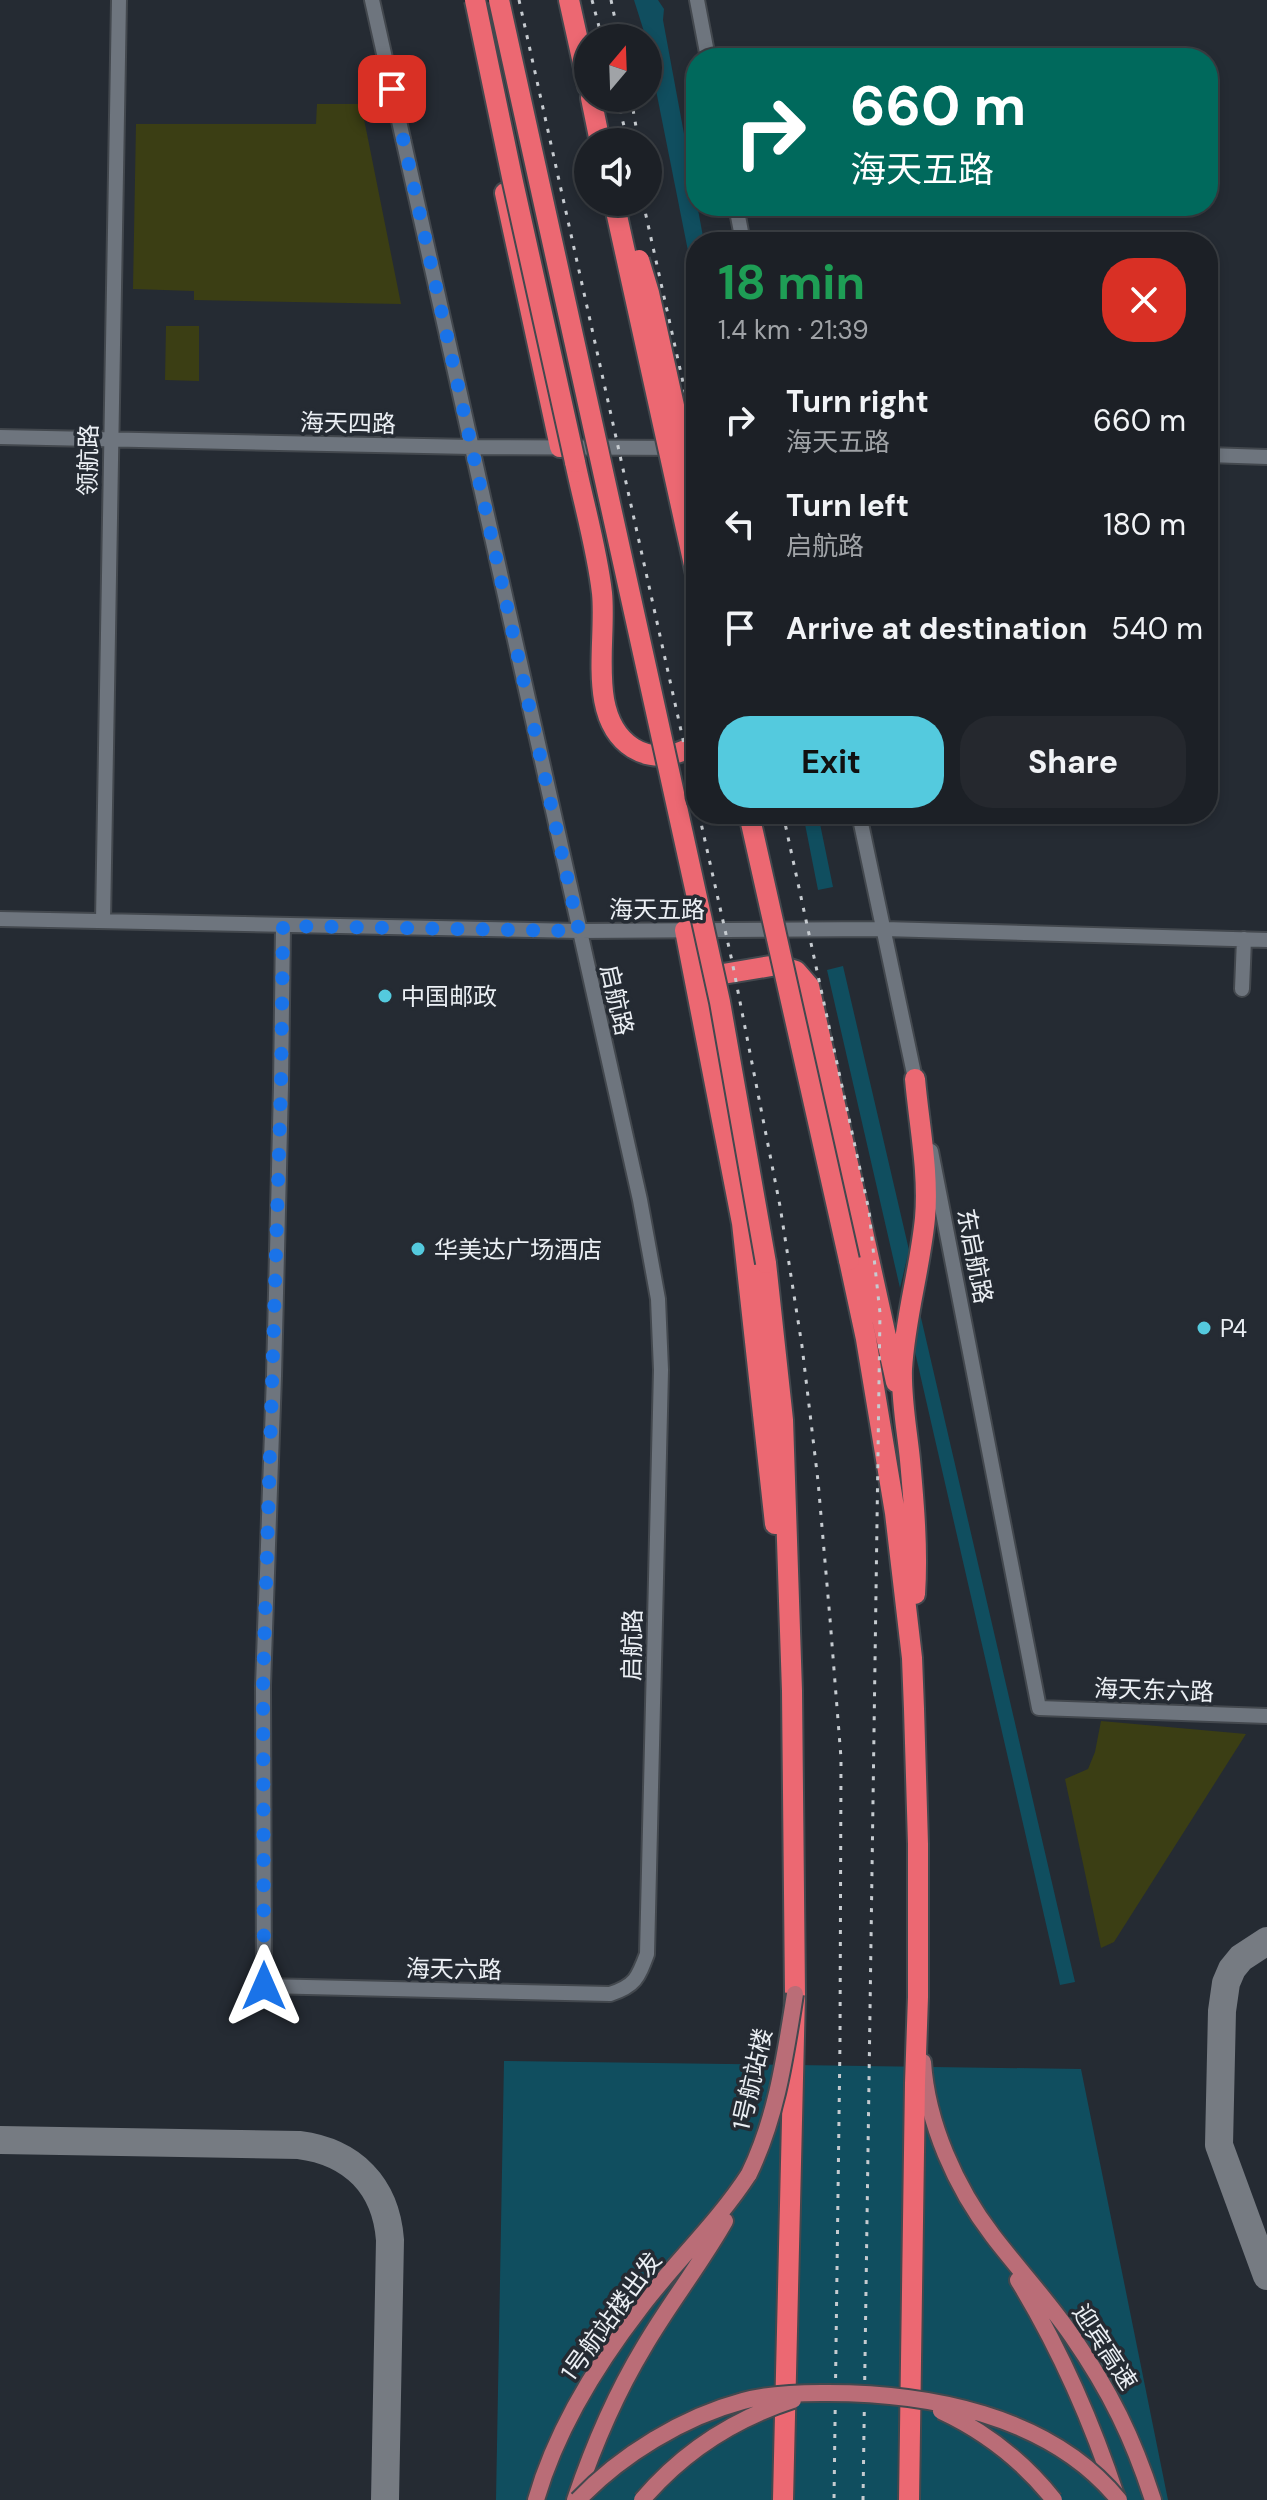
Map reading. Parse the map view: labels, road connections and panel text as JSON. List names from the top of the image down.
{
  "streets": {
    "main road": ["1号航站楼", "1号航站楼出发", "迎宾高速"],
    "street": [
      "海天四路",
      "领航路",
      "海天五路",
      "启航路",
      "东启航路",
      "海天东六路",
      "海天六路"
    ]
  },
  "crossings": [
    ["海天四路", "领航路"],
    ["海天四路", "启航路"],
    ["领航路", "海天五路"],
    ["海天五路", "启航路"],
    ["海天五路", "东启航路"],
    ["海天五路", "海天六路"],
    ["启航路", "海天六路"],
    ["东启航路", "海天东六路"],
    ["1号航站楼", "1号航站楼出发"]
  ],
  "places": ["中国邮政", "华美达广场酒店", "P4"],
  "north": "top",
  "page": {
    "turn": ["660 m", "海天五路"],
    "heading": ["18 min", "1.4 km · 21:39"],
    "list": [
      {
        "name": "Turn right",
        "note": "海天五路",
        "value": "660 m"
      },
      {
        "name": "Turn left",
        "note": "启航路",
        "value": "180 m"
      },
      {
        "name": "Arrive at destination",
        "value": "540 m"
      }
    ],
    "buttons": ["Exit", "Share"]
  }
}
